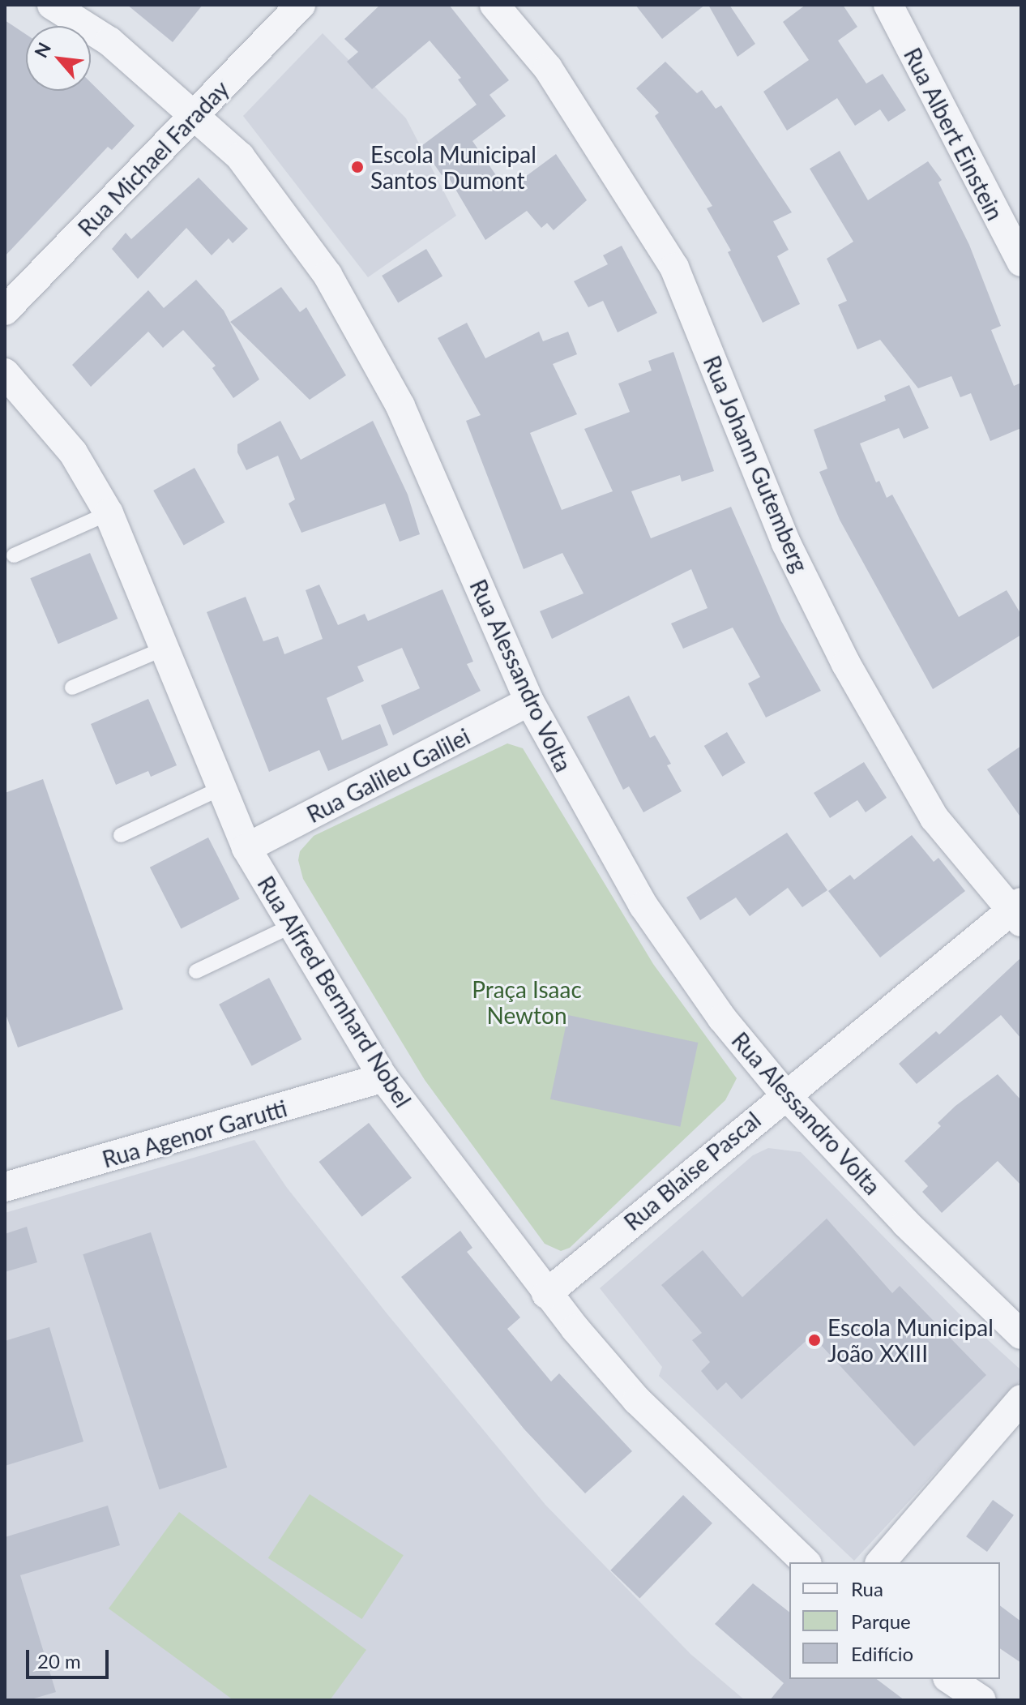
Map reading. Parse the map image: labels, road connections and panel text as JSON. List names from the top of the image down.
{
  "streets": {
    "street": [
      "Rua Albert Einstein",
      "Rua Michael Faraday",
      "Rua Johann Gutemberg",
      "Rua Alessandro Volta",
      "Rua Galileu Galilei",
      "Rua Alfred Bernhard Nobel",
      "Rua Agenor Garutti",
      "Rua Blaise Pascal"
    ]
  },
  "crossings": [
    ["Rua Michael Faraday", "Rua Alessandro Volta"],
    ["Rua Johann Gutemberg", "Rua Blaise Pascal"],
    ["Rua Alessandro Volta", "Rua Galileu Galilei"],
    ["Rua Alessandro Volta", "Rua Blaise Pascal"],
    ["Rua Galileu Galilei", "Rua Alfred Bernhard Nobel"],
    ["Rua Alfred Bernhard Nobel", "Rua Agenor Garutti"],
    ["Rua Alfred Bernhard Nobel", "Rua Blaise Pascal"]
  ],
  "parks": ["Praça Isaac Newton"],
  "places": ["Escola Municipal Santos Dumont", "Escola Municipal João XXIII"],
  "legend": ["Rua", "Parque", "Edifício"],
  "scale_bar": "20 m",
  "north": "top left"
}
